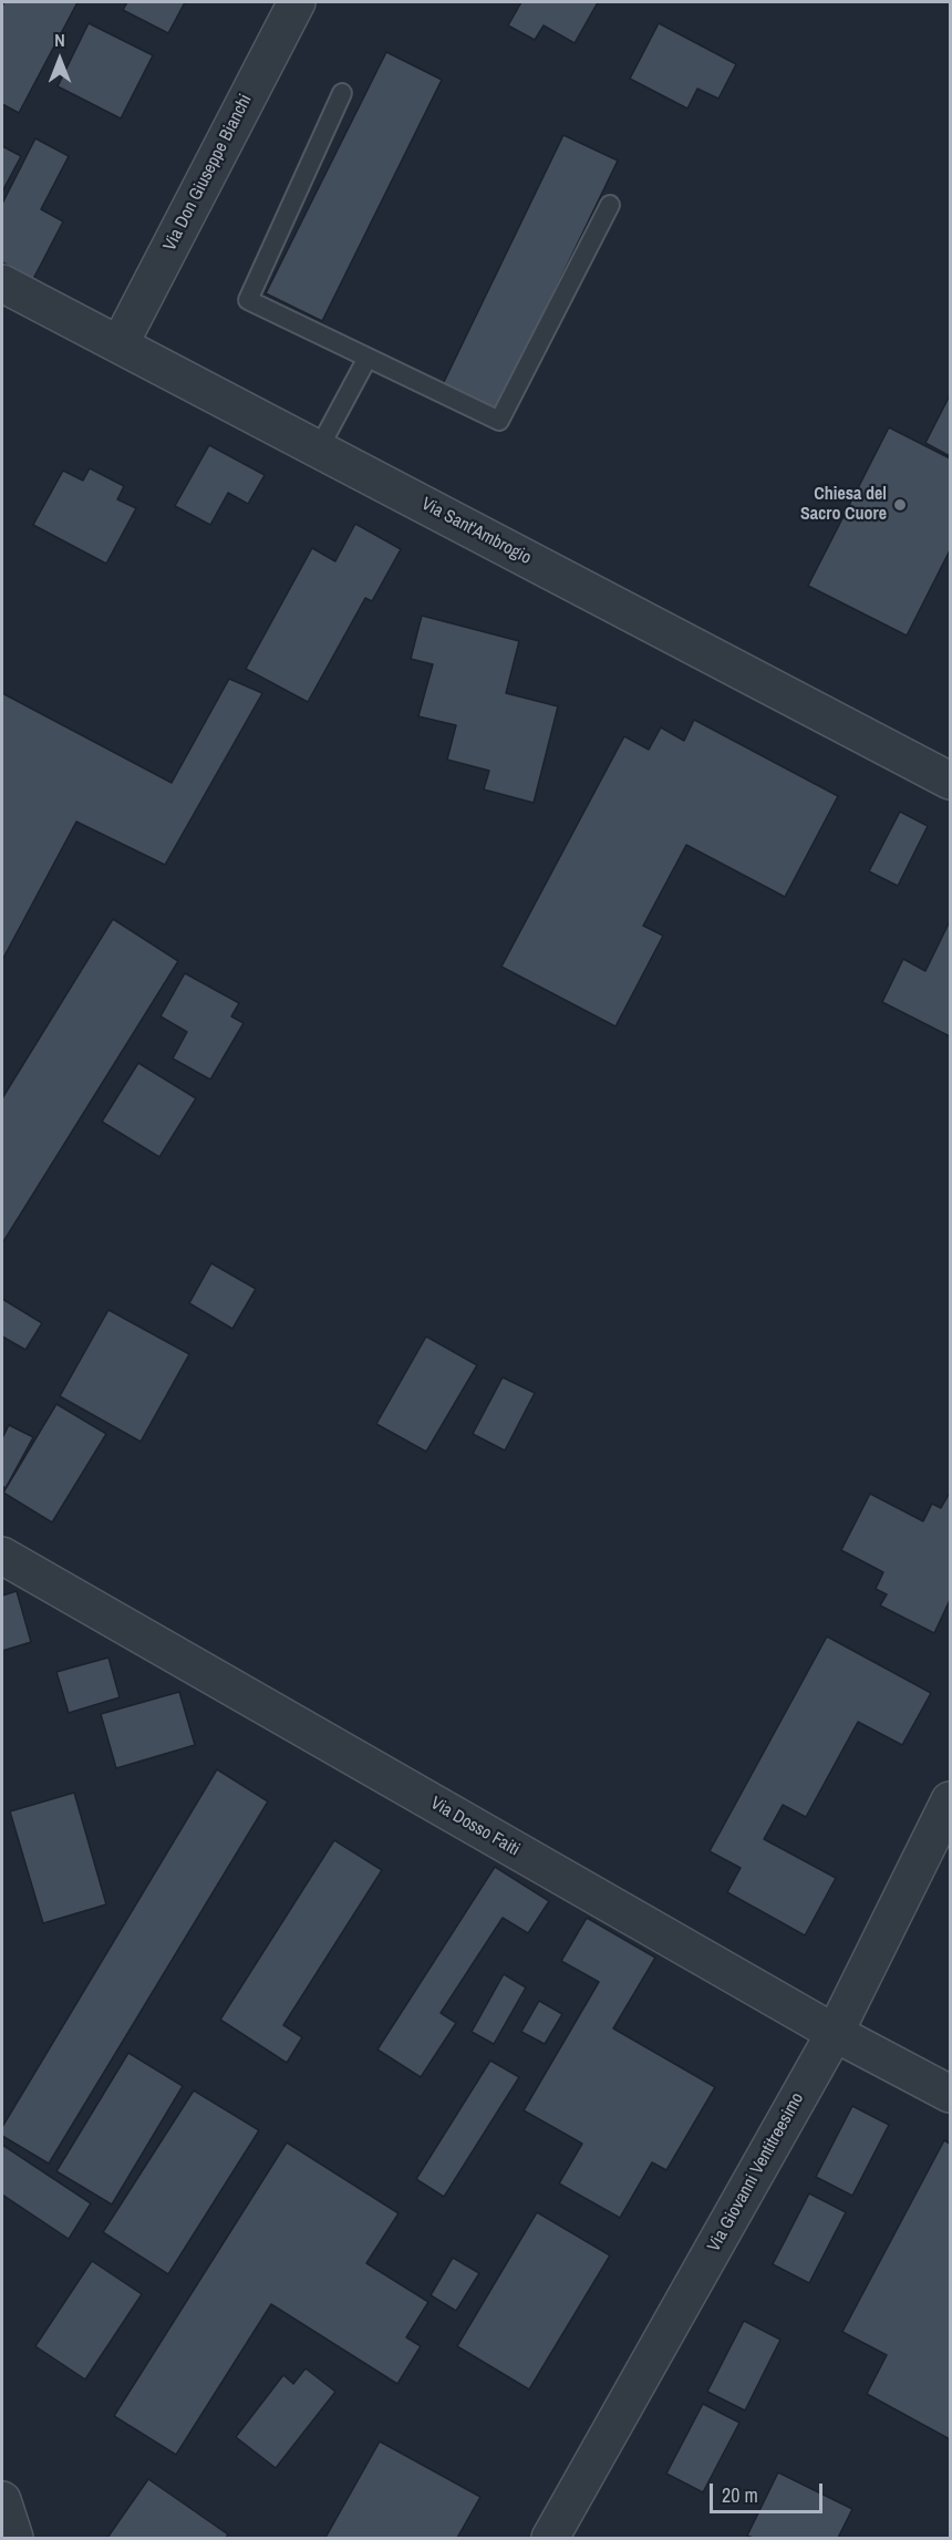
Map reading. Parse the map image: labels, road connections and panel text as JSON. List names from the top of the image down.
{
  "streets": {
    "street": [
      "Via Don Giuseppe Bianchi",
      "Via Sant'Ambrogio",
      "Via Dosso Faiti",
      "Via Giovanni Ventitreesimo"
    ]
  },
  "crossings": [
    ["Via Don Giuseppe Bianchi", "Via Sant'Ambrogio"],
    ["Via Dosso Faiti", "Via Giovanni Ventitreesimo"]
  ],
  "places": ["Chiesa del Sacro Cuore"],
  "scale_bar": "20 m",
  "north": "top"
}
